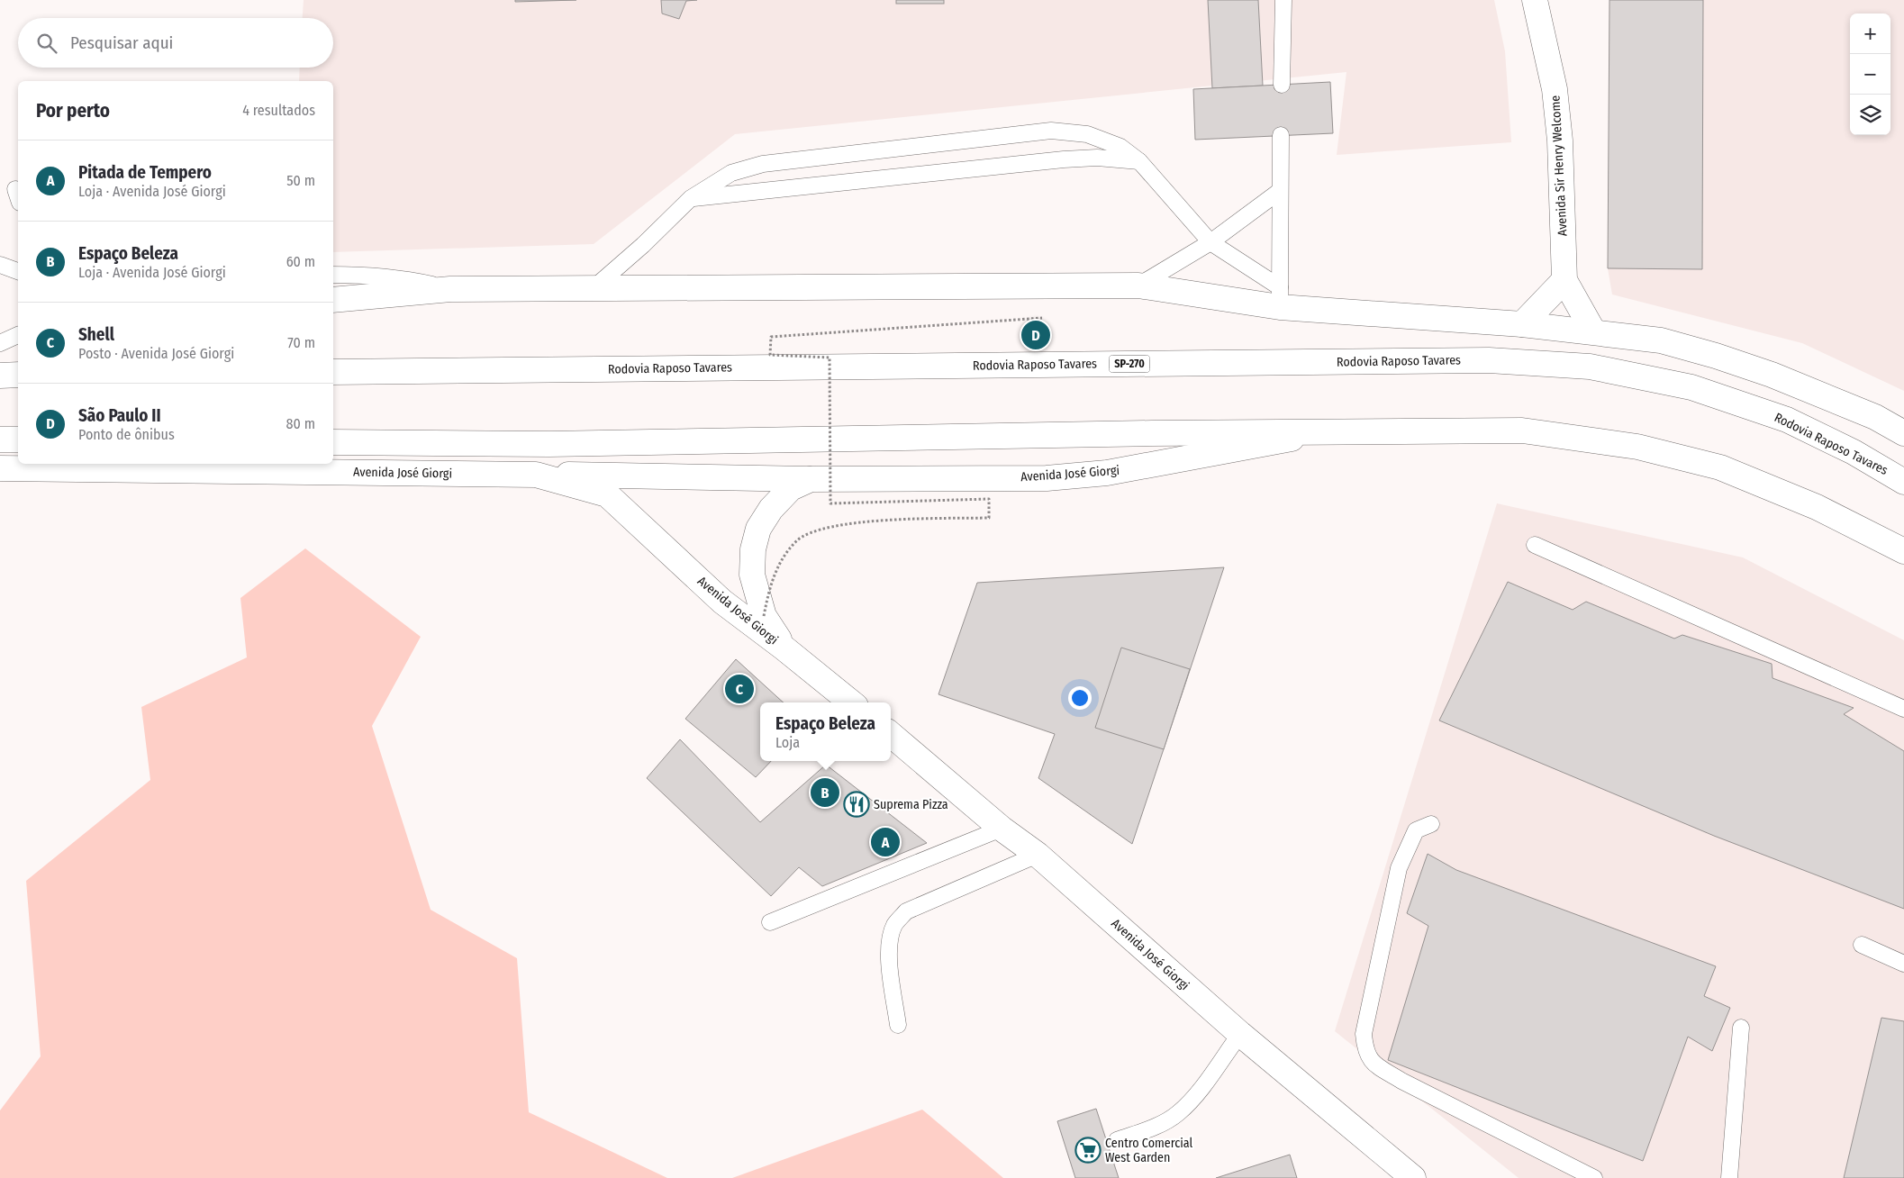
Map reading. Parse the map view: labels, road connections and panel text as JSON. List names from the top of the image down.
{
  "streets": {
    "main road": [
      "Avenida Sir Henry Welcome",
      "Rodovia Raposo Tavares",
      "SP-270",
      "Avenida José Giorgi"
    ]
  },
  "places": {
    "restaurant": ["Suprema Pizza"],
    "supermarket": ["Centro Comercial West Garden"]
  },
  "page": {
    "map_buttons": ["+", "−"],
    "search": "Pesquisar aqui",
    "heading": ["Por perto", "4 resultados"],
    "list": [
      {
        "mark": "A",
        "name": "Pitada de Tempero",
        "note": "Loja · Avenida José Giorgi",
        "value": "50 m"
      },
      {
        "mark": "B",
        "name": "Espaço Beleza",
        "note": "Loja · Avenida José Giorgi",
        "value": "60 m"
      },
      {
        "mark": "C",
        "name": "Shell",
        "note": "Posto · Avenida José Giorgi",
        "value": "70 m"
      },
      {
        "mark": "D",
        "name": "São Paulo II",
        "note": "Ponto de ônibus",
        "value": "80 m"
      }
    ],
    "pins": [
      "D",
      "C",
      "B",
      "A"
    ],
    "popup": ["Espaço Beleza", "Loja"]
  }
}
